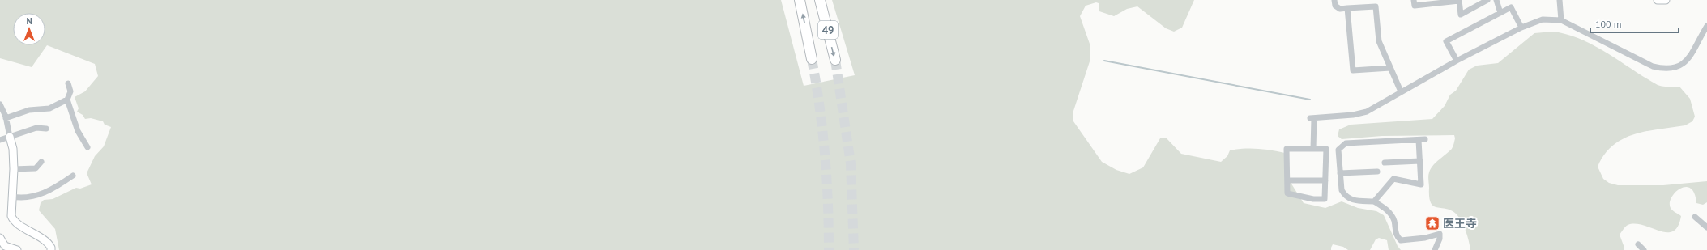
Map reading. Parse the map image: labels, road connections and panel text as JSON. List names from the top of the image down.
{
  "streets": {
    "highway": ["49"]
  },
  "places": {
    "temple": ["医王寺"]
  },
  "scale_bar": "100 m",
  "north": "top"
}
